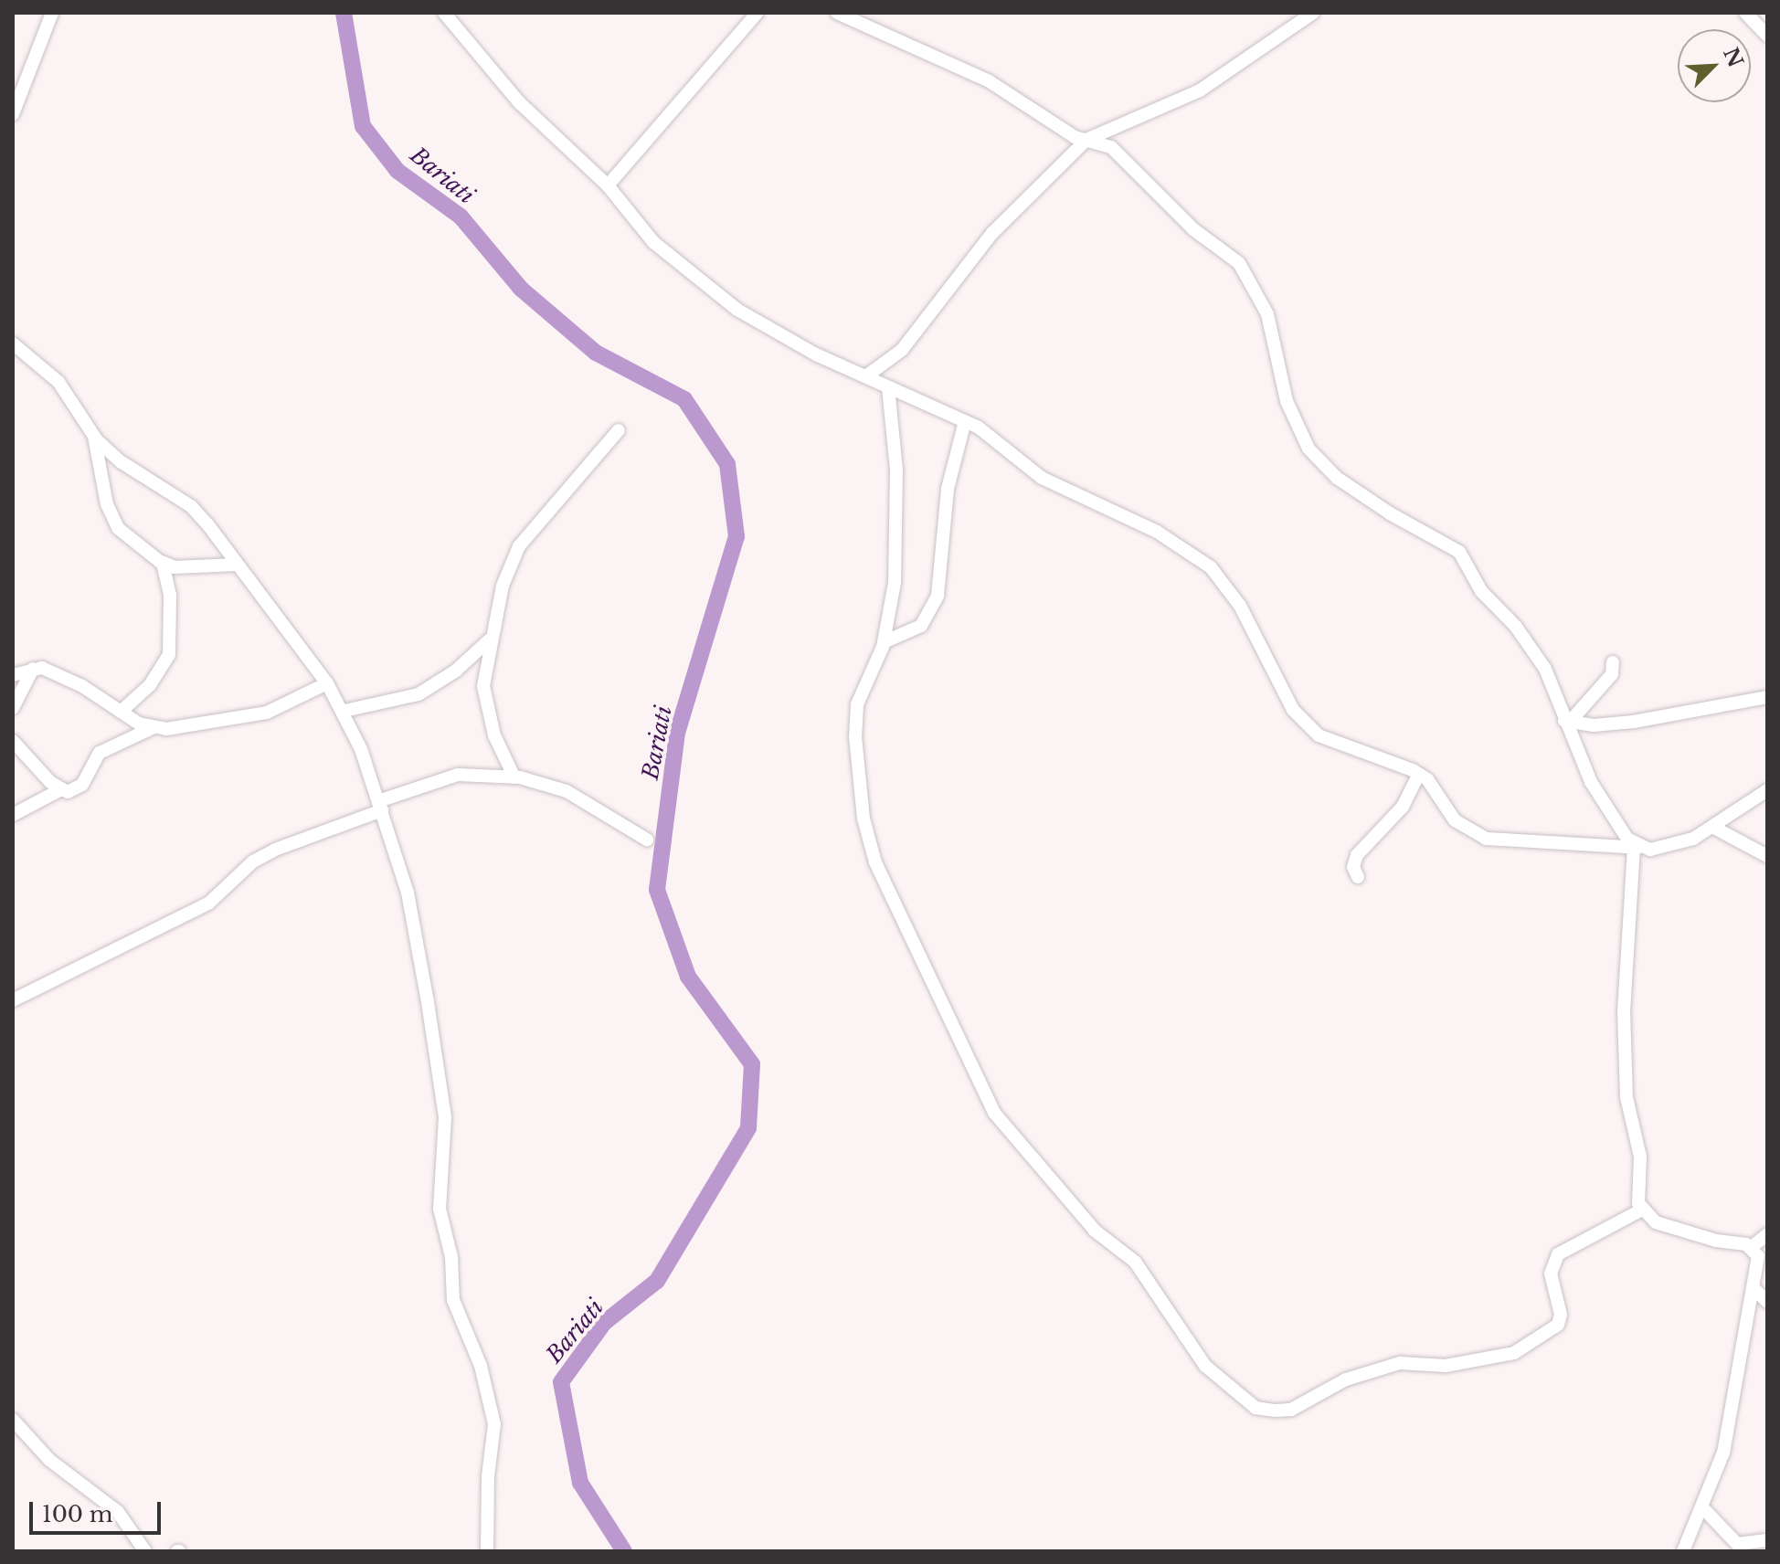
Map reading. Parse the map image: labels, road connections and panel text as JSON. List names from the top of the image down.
{
  "water": ["Bariati"],
  "scale_bar": "100 m",
  "north": "top right"
}
